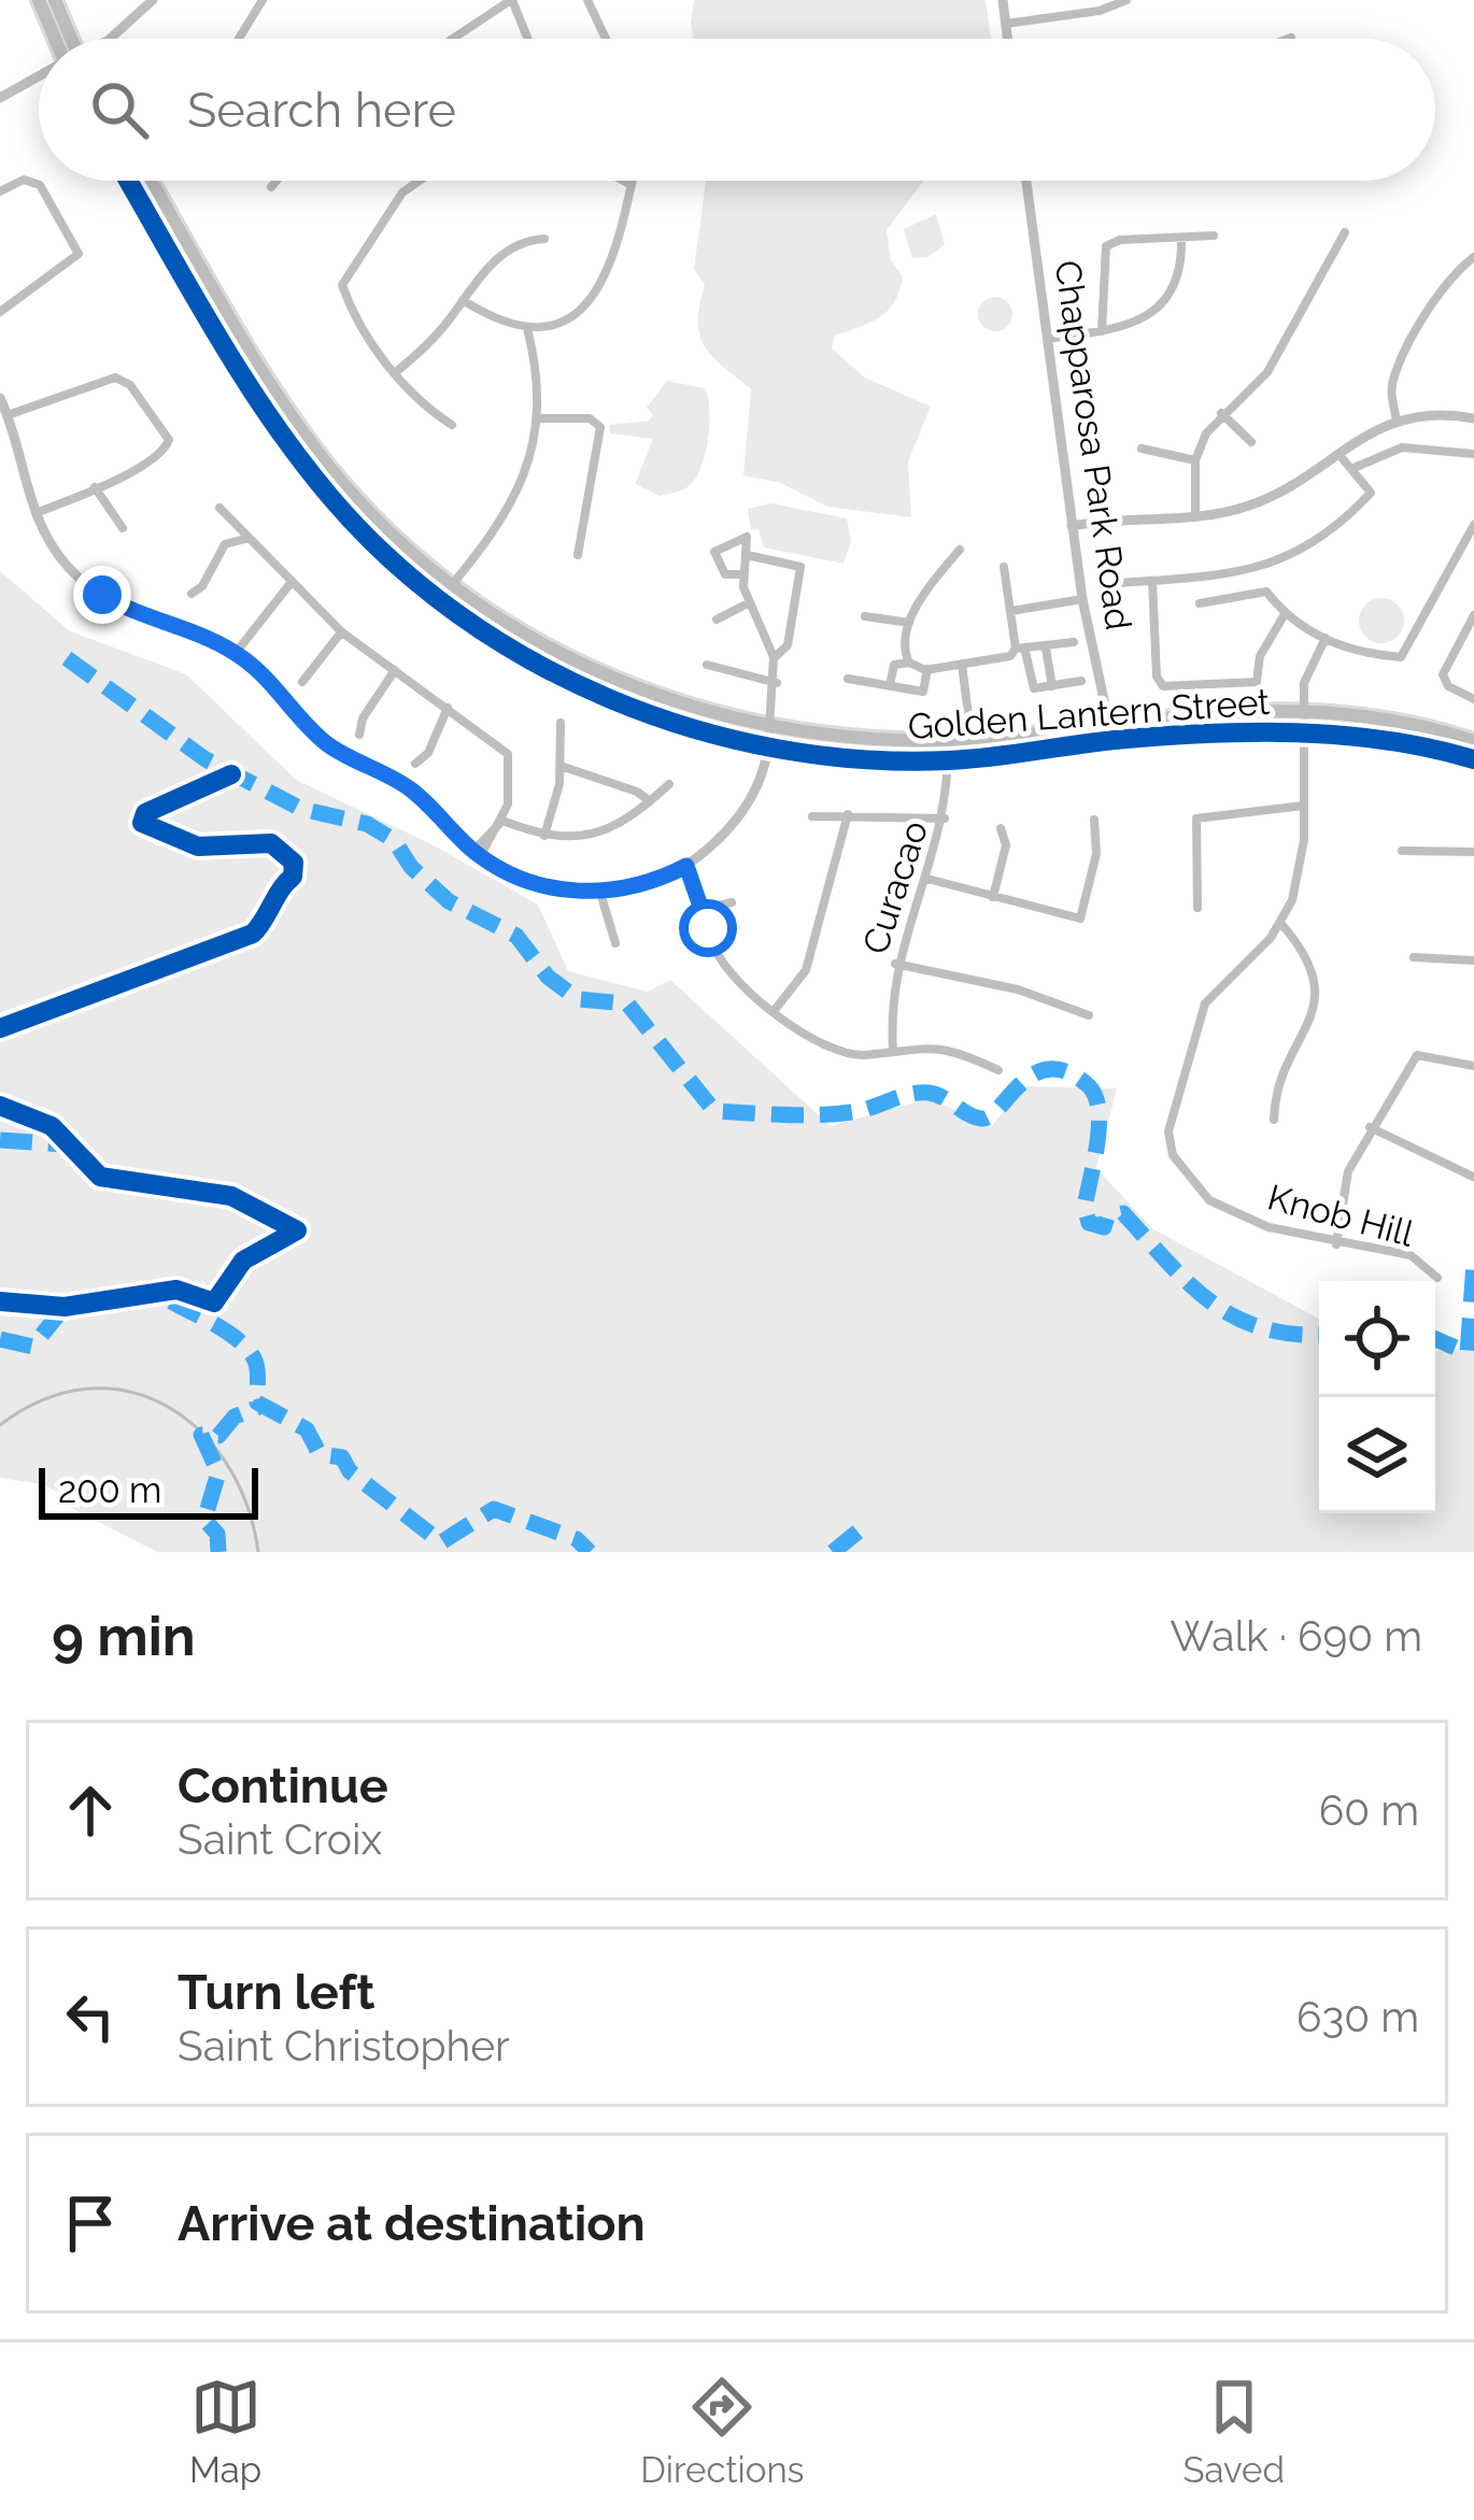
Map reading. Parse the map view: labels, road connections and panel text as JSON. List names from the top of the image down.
{
  "streets": {
    "main road": ["Golden Lantern Street"],
    "street": ["Chapparosa Park Road", "Curacao", "Knob Hill"]
  },
  "crossings": [
    ["Chapparosa Park Road", "Golden Lantern Street"],
    ["Golden Lantern Street", "Curacao"]
  ],
  "scale_bar": "200 m",
  "page": {
    "search": "Search here",
    "scale": "200 m",
    "heading": ["9 min", "Walk · 690 m"],
    "list": [
      ["Continue", "Saint Croix", "60 m"],
      ["Turn left", "Saint Christopher", "630 m"],
      "Arrive at destination"
    ],
    "nav": ["Map", "Directions", "Saved"]
  }
}
